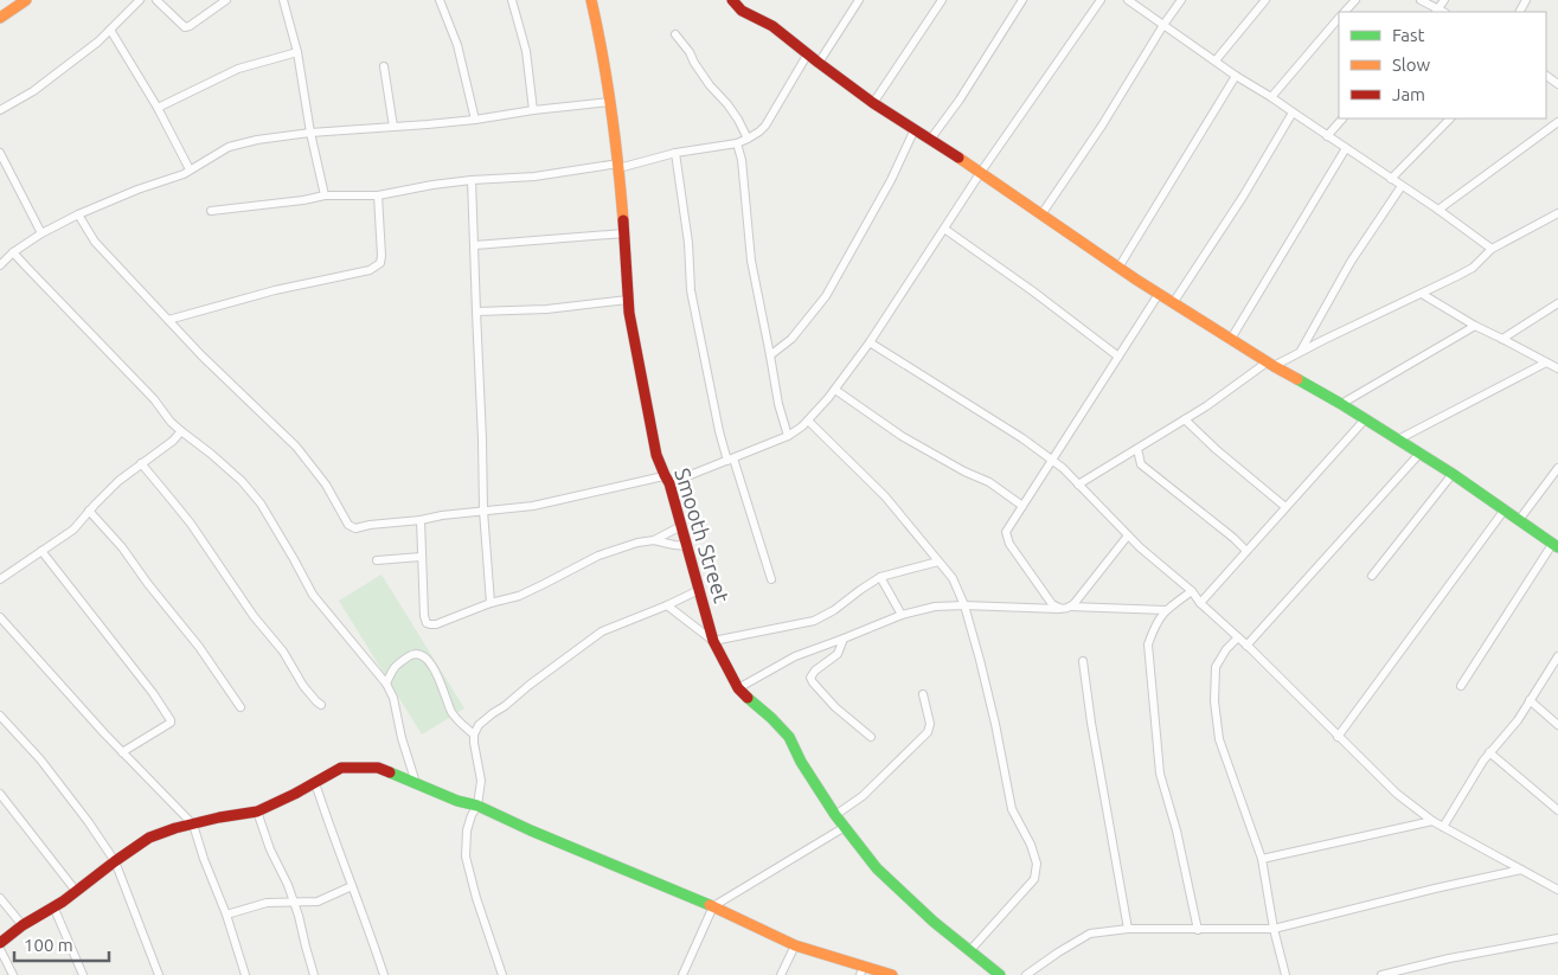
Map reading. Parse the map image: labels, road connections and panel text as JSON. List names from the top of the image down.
{
  "streets": {
    "street": ["Smooth Street"]
  },
  "legend": ["Fast", "Slow", "Jam"],
  "scale_bar": "100 m"
}
